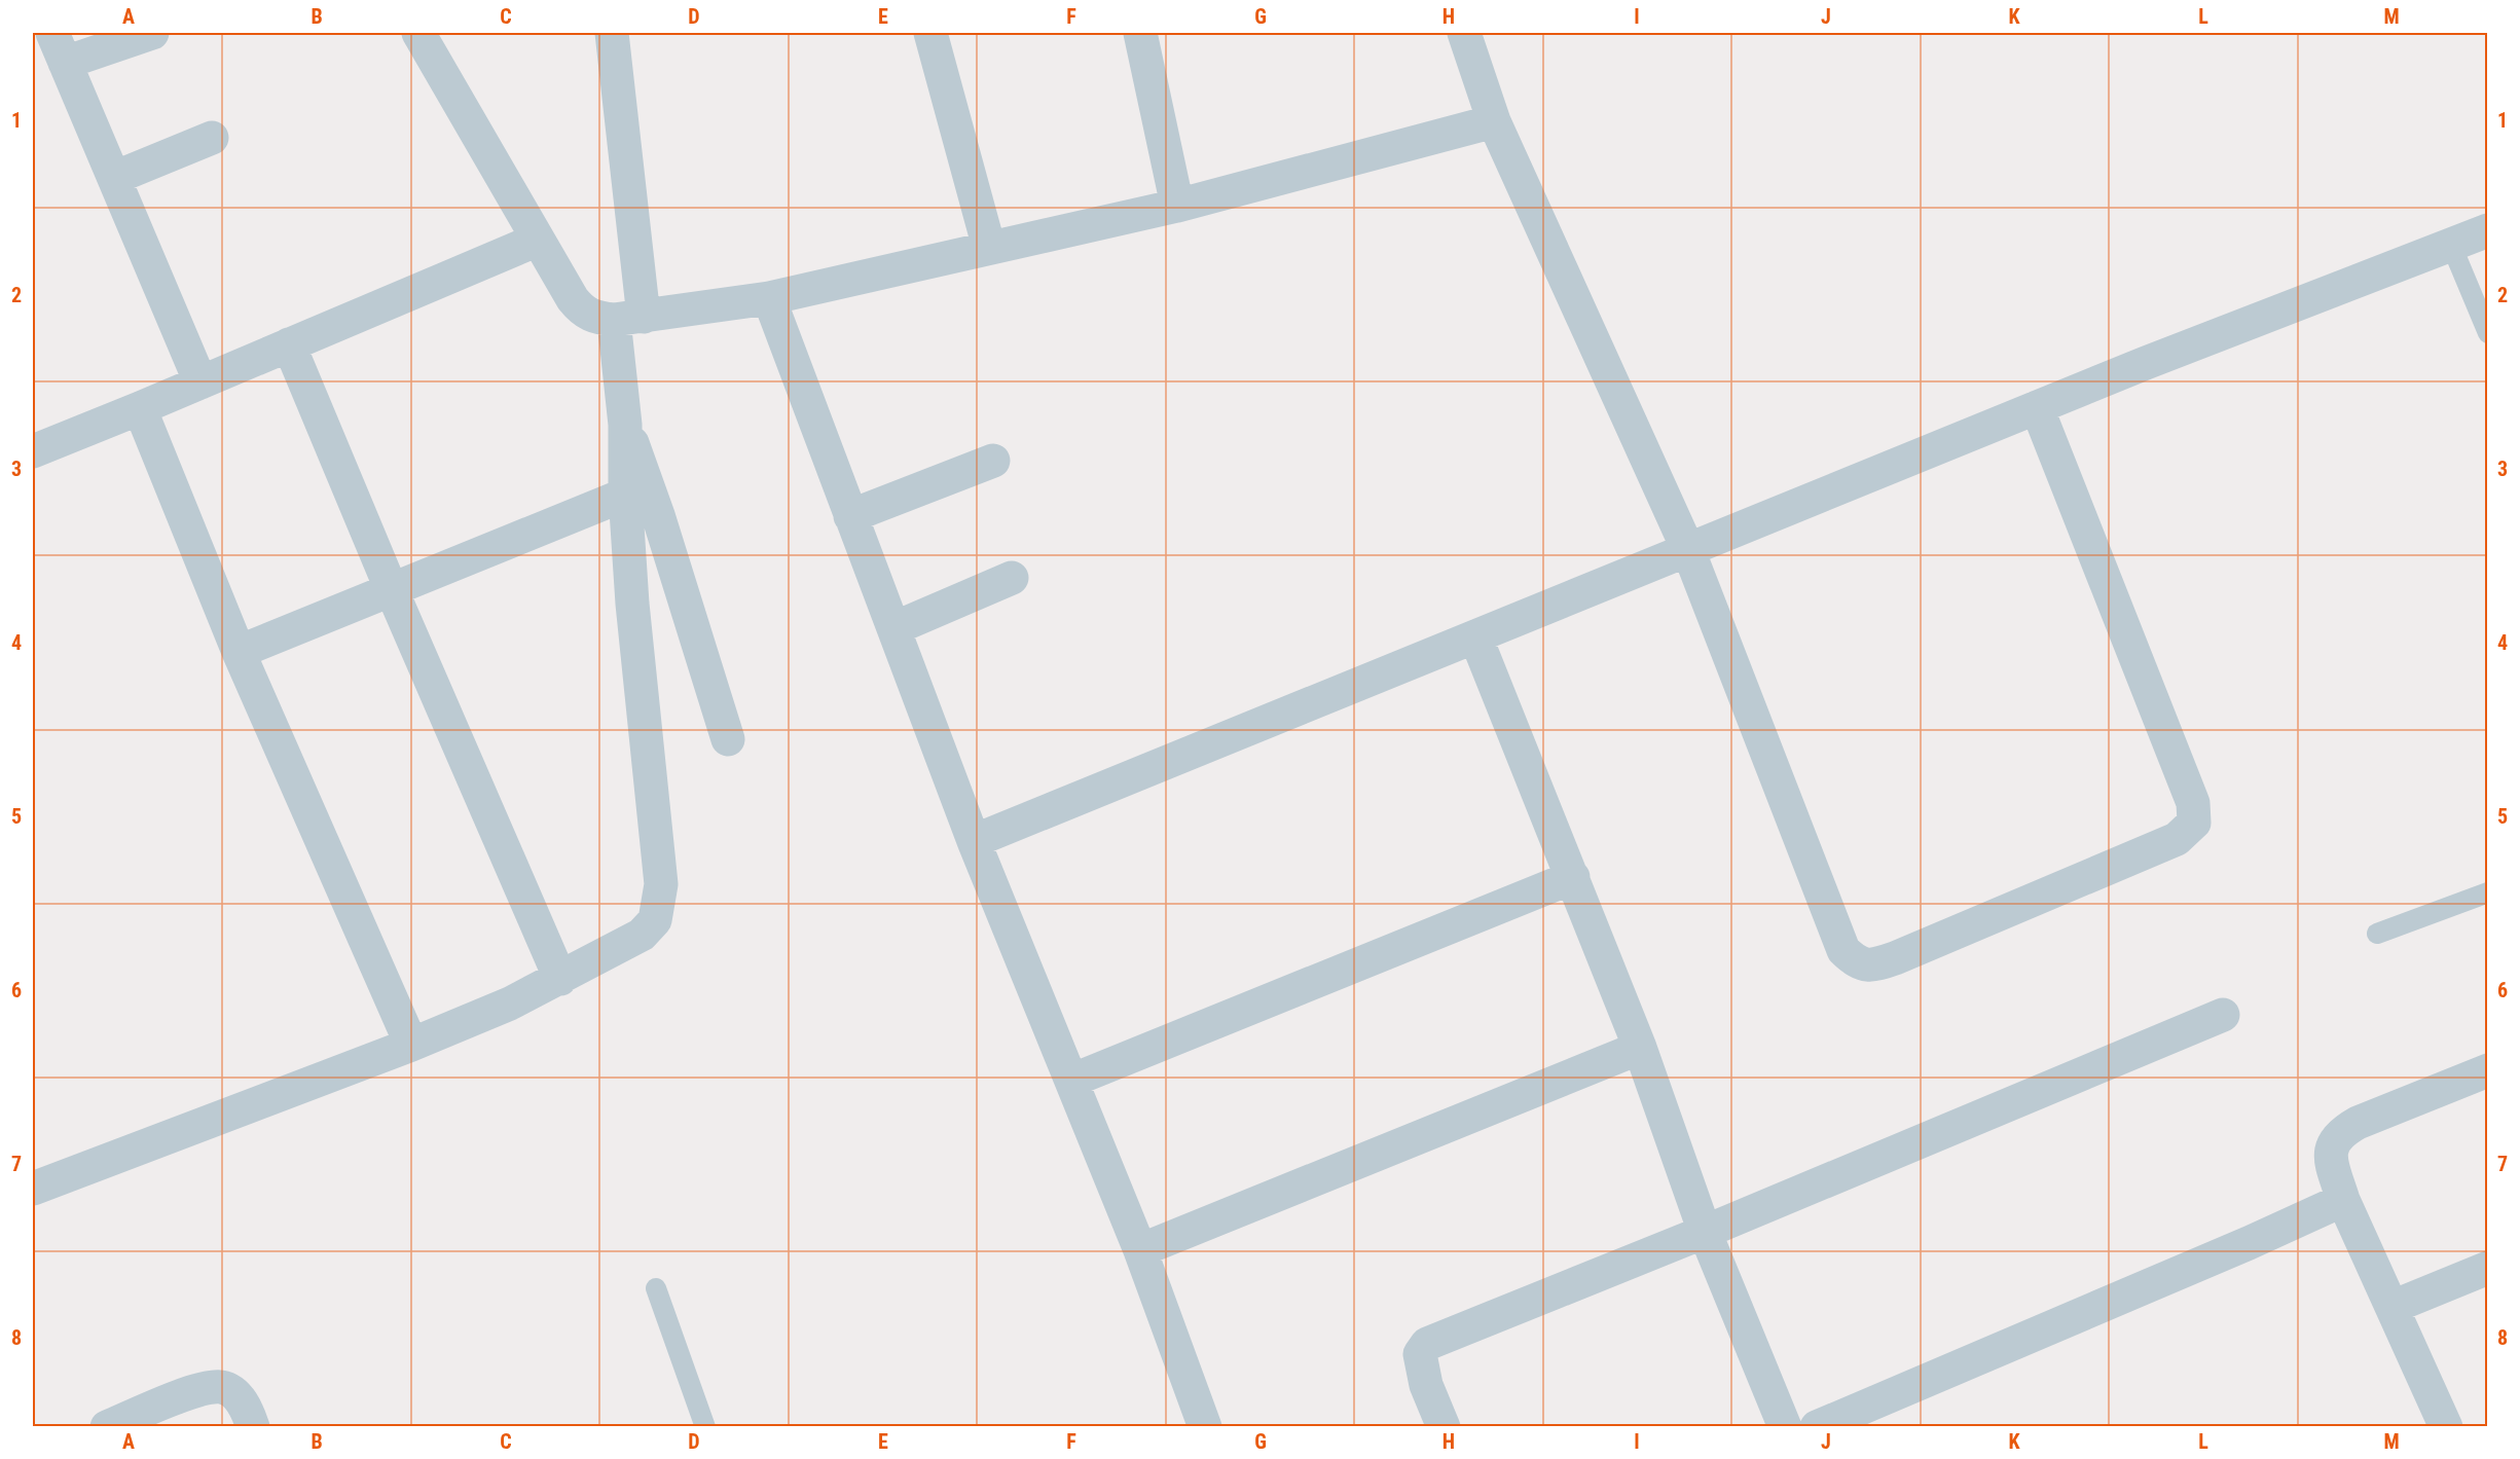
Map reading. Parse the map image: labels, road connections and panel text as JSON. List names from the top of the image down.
{
  "grid": {
    "columns": [
      "A",
      "B",
      "C",
      "D",
      "E",
      "F",
      "G",
      "H",
      "I",
      "J",
      "K",
      "L",
      "M"
    ],
    "rows": [
      "1",
      "2",
      "3",
      "4",
      "5",
      "6",
      "7",
      "8"
    ]
  }
}
